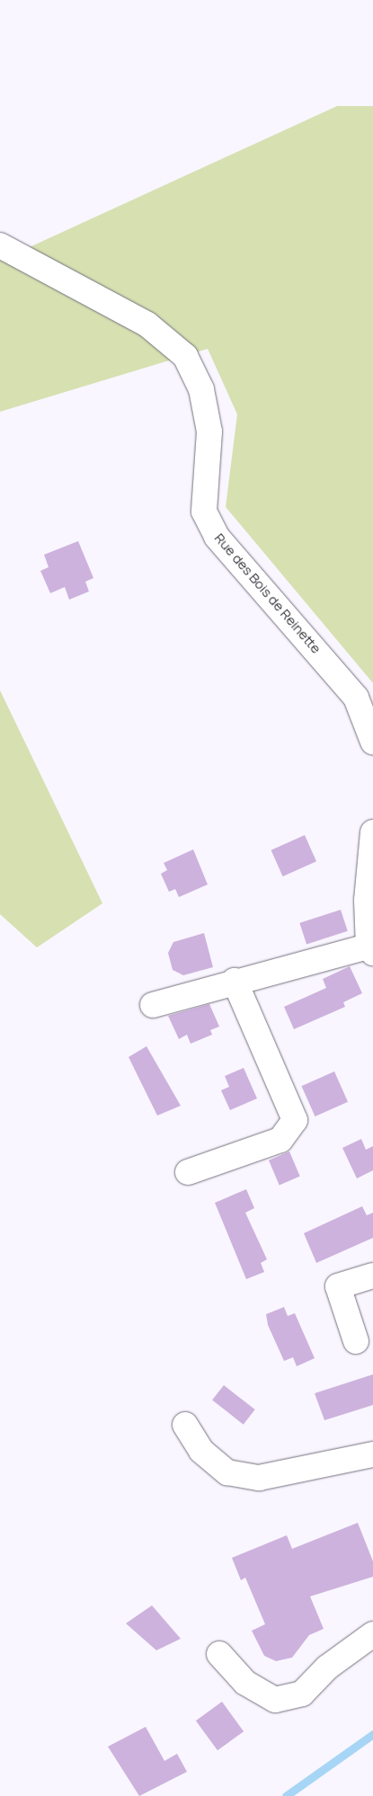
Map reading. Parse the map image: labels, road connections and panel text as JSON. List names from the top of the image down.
{
  "streets": {
    "street": ["Rue des Bois de Reinette"]
  }
}
